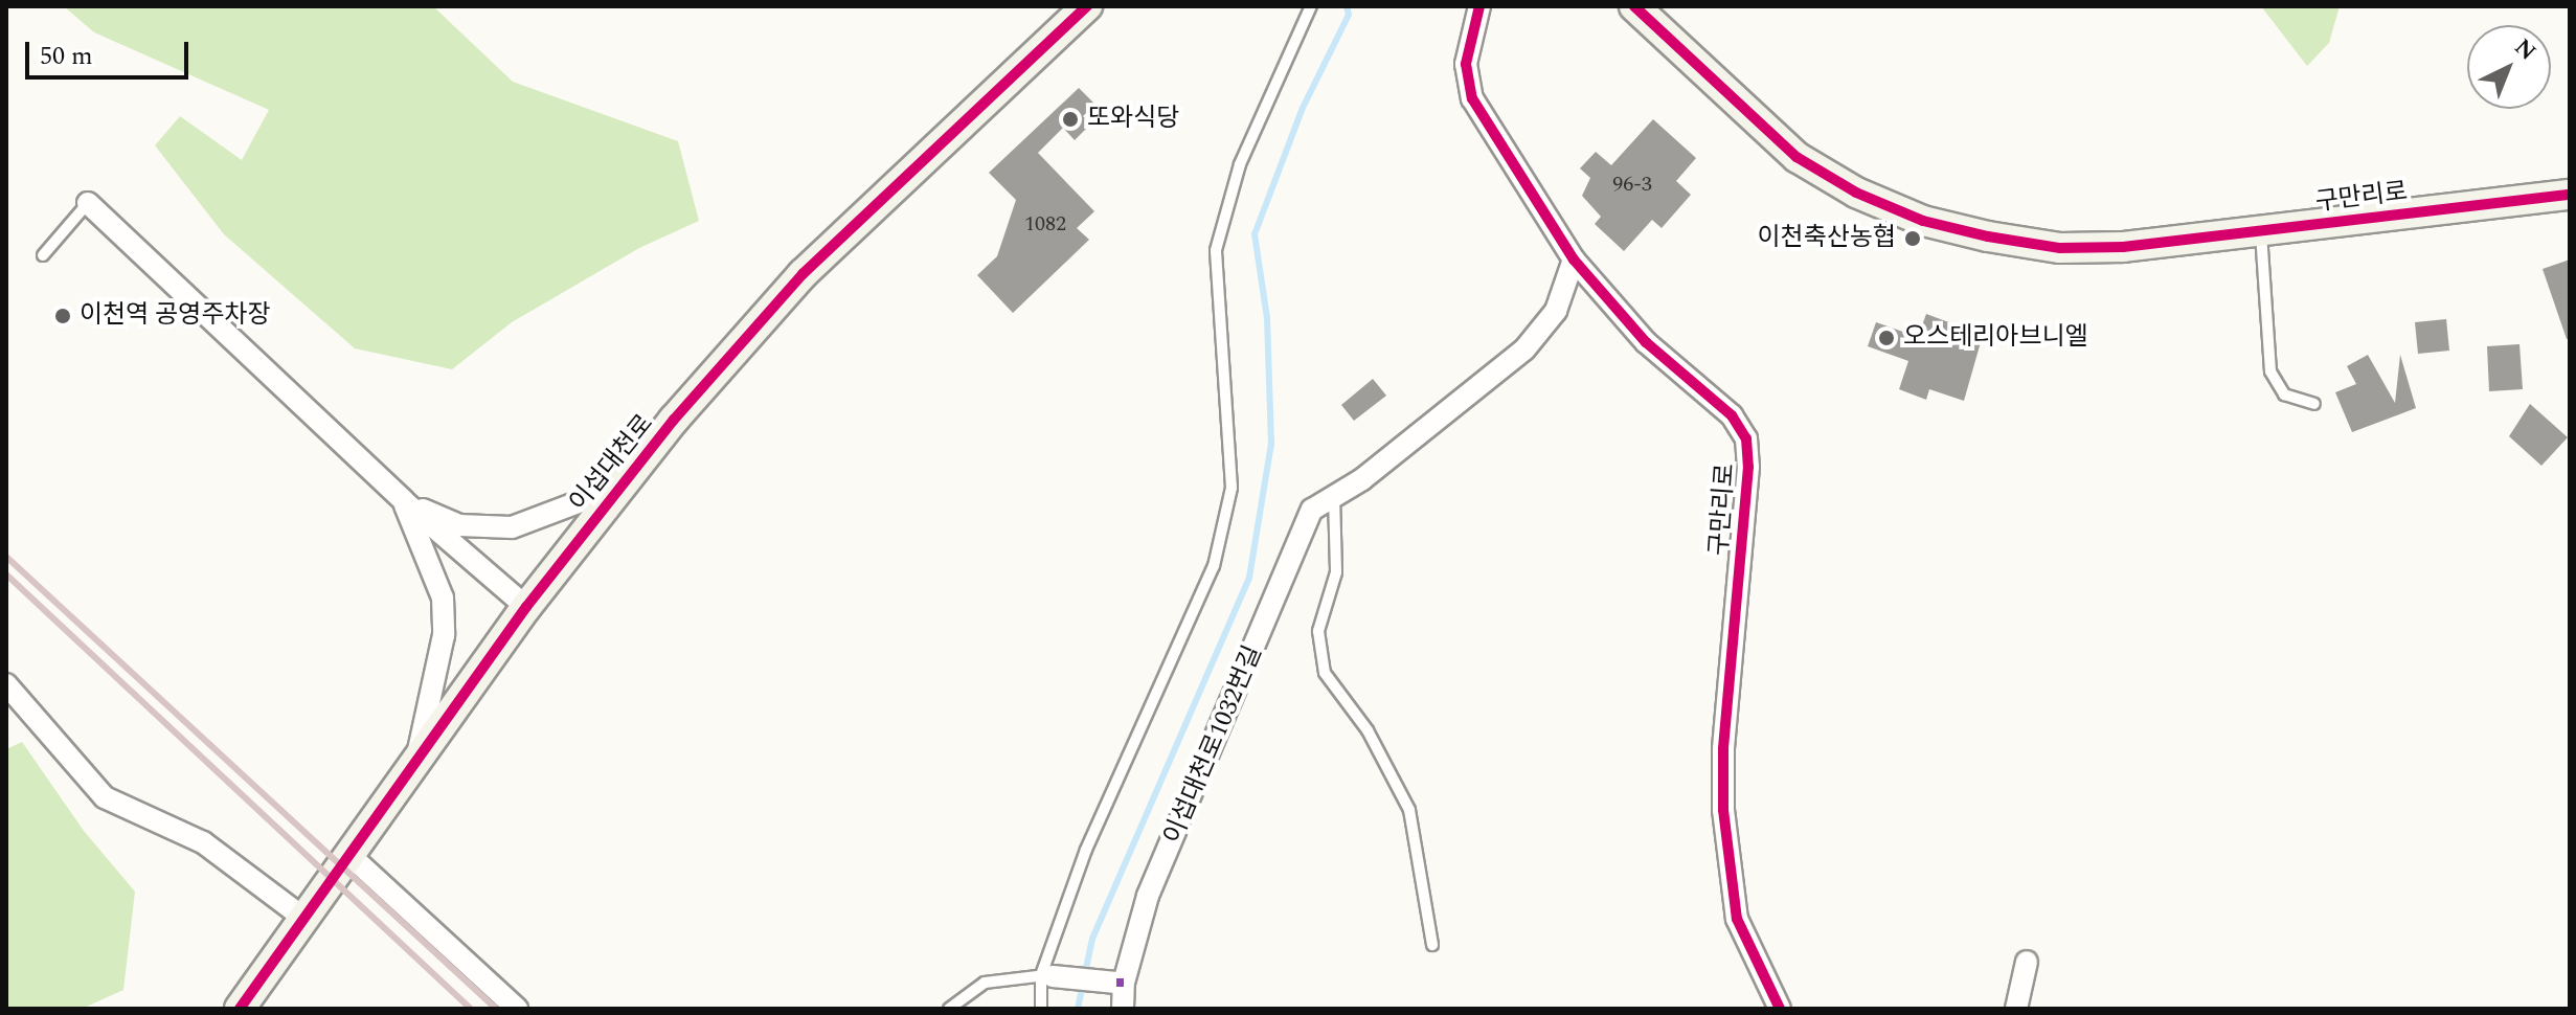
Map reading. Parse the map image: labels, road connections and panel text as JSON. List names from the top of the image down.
{
  "streets": {
    "street": ["구만리로", "이섭대천로", "이섭대천로1032번길"]
  },
  "crossings": [
    ["구만리로", "이섭대천로1032번길"]
  ],
  "places": [
    "또와식당",
    "이천축산농협",
    "이천역 공영주차장",
    "오스테리아브니엘"
  ],
  "house_numbers": ["96-3", "1082"],
  "scale_bar": "50 m",
  "north": "top right"
}
